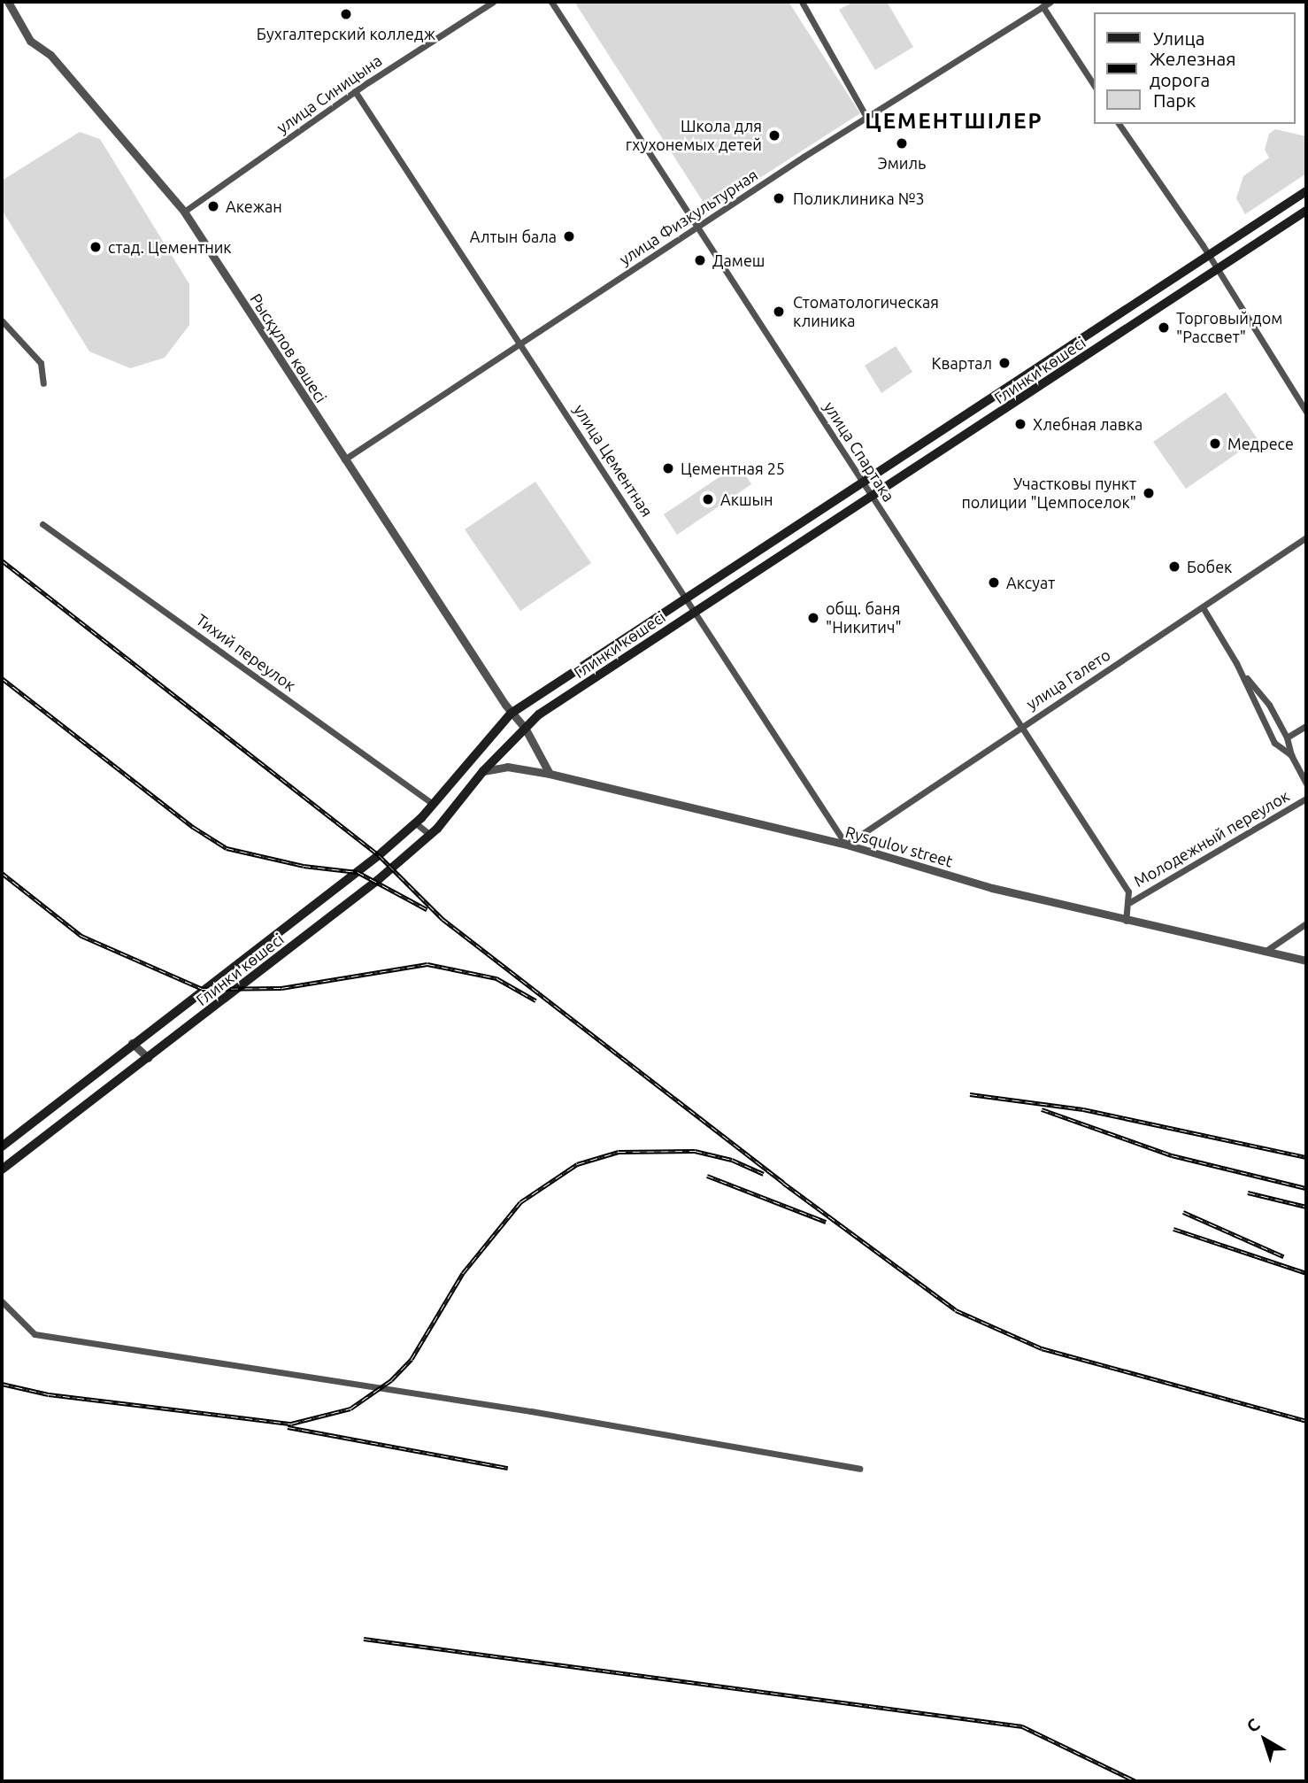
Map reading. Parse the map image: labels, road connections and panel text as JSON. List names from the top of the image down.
{
  "streets": {
    "main road": ["Глинки көшесі"],
    "street": [
      "улица Синицына",
      "улица Физкультурная",
      "Рысқұлов көшесі",
      "улица Спартака",
      "улица Цементная",
      "Тихий переулок",
      "улица Галето",
      "Молодежный переулок",
      "Rysqulov street"
    ]
  },
  "crossings": [
    ["улица Синицына", "Рысқұлов көшесі"],
    ["улица Синицына", "улица Цементная"],
    ["улица Физкультурная", "Рысқұлов көшесі"],
    ["улица Физкультурная", "улица Спартака"],
    ["улица Физкультурная", "улица Цементная"],
    ["Рысқұлов көшесі", "Глинки көшесі"],
    ["Рысқұлов көшесі", "Rysqulov street"],
    ["Глинки көшесі", "улица Спартака"],
    ["Глинки көшесі", "улица Цементная"],
    ["Глинки көшесі", "Тихий переулок"],
    ["Глинки көшесі", "Rysqulov street"],
    ["улица Спартака", "улица Галето"],
    ["улица Спартака", "Молодежный переулок"],
    ["улица Цементная", "улица Галето"],
    ["улица Цементная", "Rysqulov street"],
    ["улица Галето", "Молодежный переулок"],
    ["улица Галето", "Rysqulov street"]
  ],
  "districts": ["ЦЕМЕНТШІЛЕР"],
  "places": [
    "Бухгалтерский колледж",
    "Школа для гхухонемых детей",
    "Эмиль",
    "Поликлиника №3",
    "Акежан",
    "Алтын бала",
    "стад. Цементник",
    "Дамеш",
    "Стоматологическая клиника",
    "Торговый дом \"Рассвет\"",
    "Квартал",
    "Хлебная лавка",
    "Медресе",
    "Цементная 25",
    "Участковы пункт полиции \"Цемпоселок\"",
    "Акшын",
    "Бобек",
    "Аксуат",
    "общ. баня \"Никитич\""
  ],
  "legend": ["Улица", "Железная дорога", "Парк"],
  "north": "top left"
}
